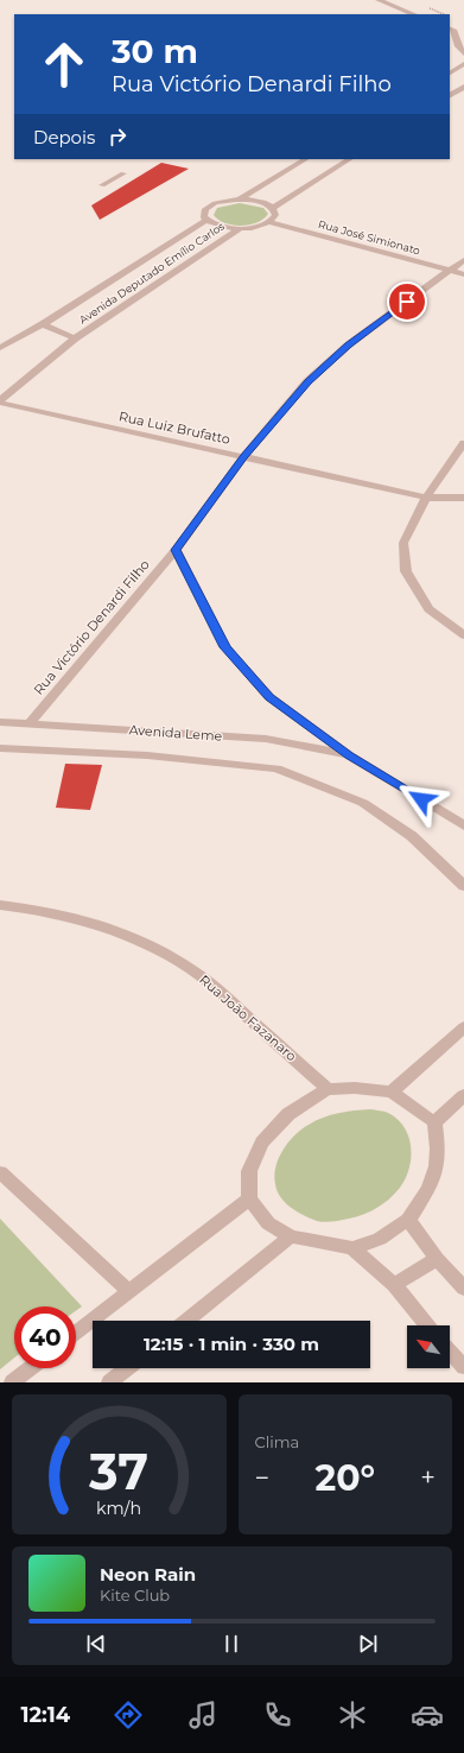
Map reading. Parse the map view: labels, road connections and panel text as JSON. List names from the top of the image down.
{
  "streets": {
    "street": [
      "Rua José Simionato",
      "Avenida Deputado Emílio Carlos",
      "Rua Luiz Brufatto",
      "Rua Victório Denardi Filho",
      "Avenida Leme",
      "Rua João Fazanaro"
    ]
  },
  "crossings": [
    ["Rua José Simionato", "Rua Victório Denardi Filho"],
    ["Avenida Deputado Emílio Carlos", "Rua Luiz Brufatto"],
    ["Rua Luiz Brufatto", "Rua Victório Denardi Filho"],
    ["Rua Victório Denardi Filho", "Avenida Leme"]
  ],
  "north": "top left",
  "page": {
    "turn": ["30 m", "Rua Victório Denardi Filho"],
    "then": "Depois",
    "limit": "40",
    "trip": "12:15 · 1 min · 330 m",
    "tile": "Clima",
    "heat": ["−", "20°", "+"],
    "song": ["Neon Rain", "Kite Club"],
    "tabs": "12:14",
    "gauge": ["37", "km/h"]
  }
}
